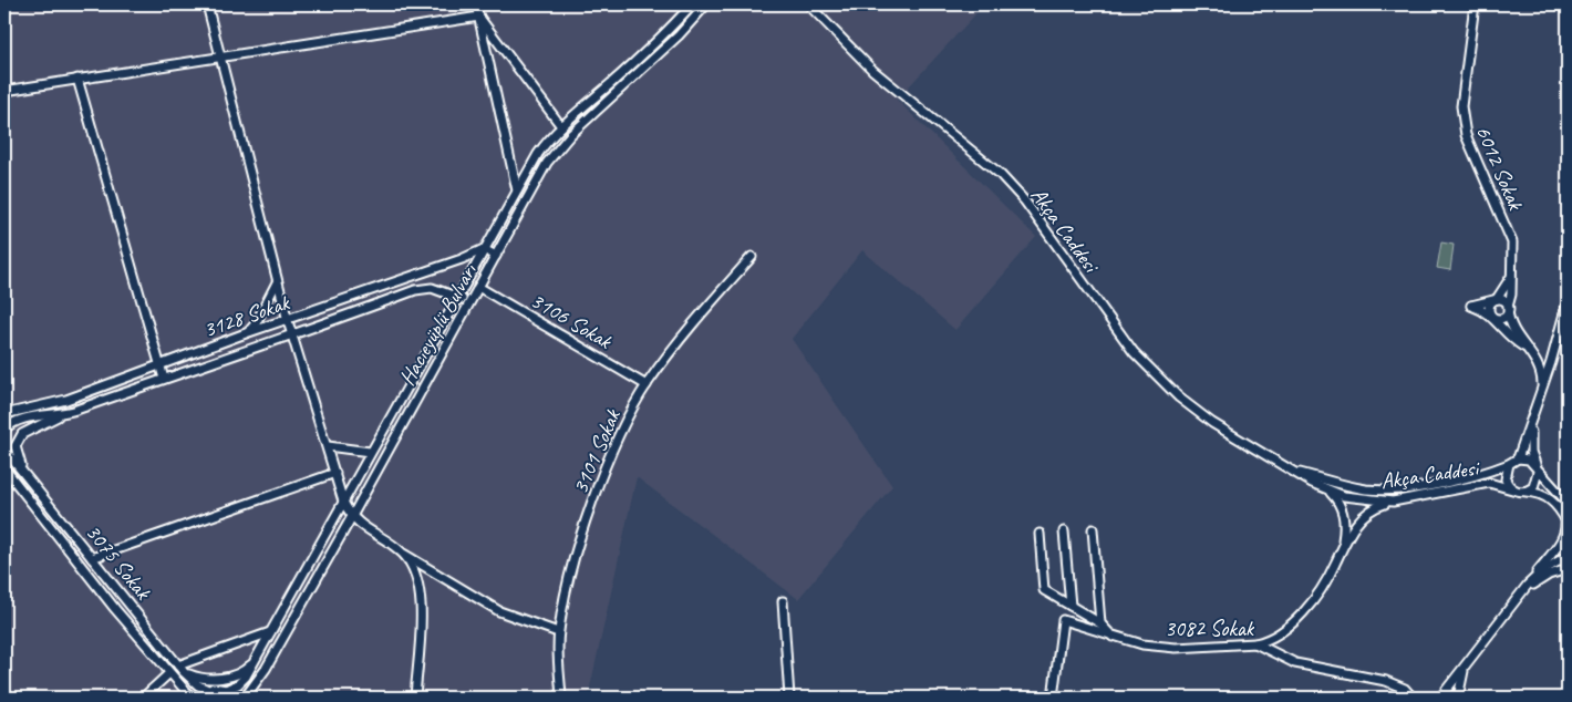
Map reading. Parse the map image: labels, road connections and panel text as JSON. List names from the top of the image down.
{
  "streets": {
    "street": [
      "6012 Sokak",
      "Akça Caddesi",
      "3128 Sokak",
      "3106 Sokak",
      "Hacıeyüplü Bulvarı",
      "3101 Sokak",
      "3075 Sokak",
      "3082 Sokak"
    ]
  },
  "crossings": [
    ["3128 Sokak", "Hacıeyüplü Bulvarı"],
    ["3128 Sokak", "3075 Sokak"],
    ["3106 Sokak", "Hacıeyüplü Bulvarı"],
    ["3106 Sokak", "3101 Sokak"]
  ]
}
